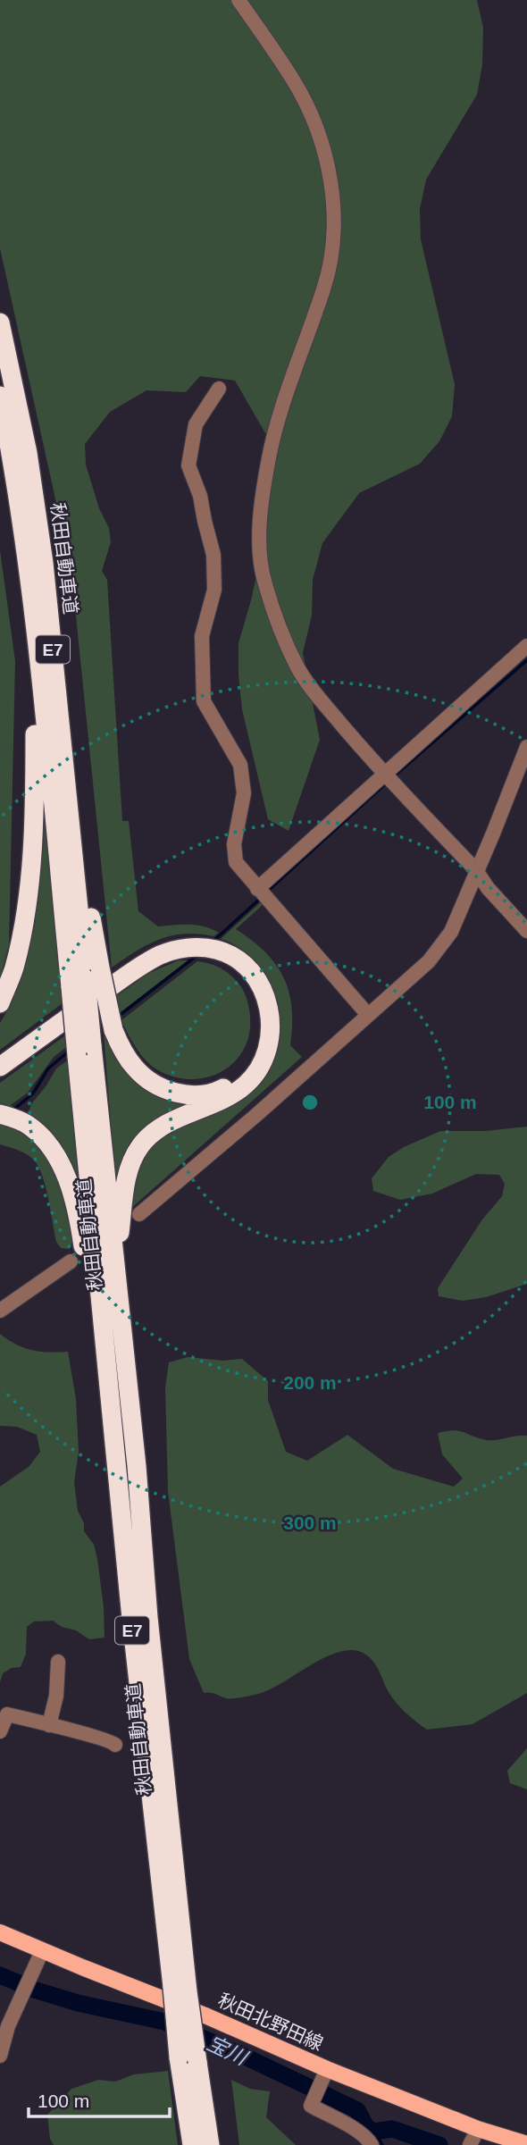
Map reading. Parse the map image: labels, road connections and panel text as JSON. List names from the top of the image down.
{
  "streets": {
    "highway": ["秋田自動車道", "E7"],
    "main road": ["秋田北野田線"]
  },
  "water": ["宝川"],
  "scale_bar": "100 m",
  "rings": ["100 m", "200 m", "300 m"]
}
